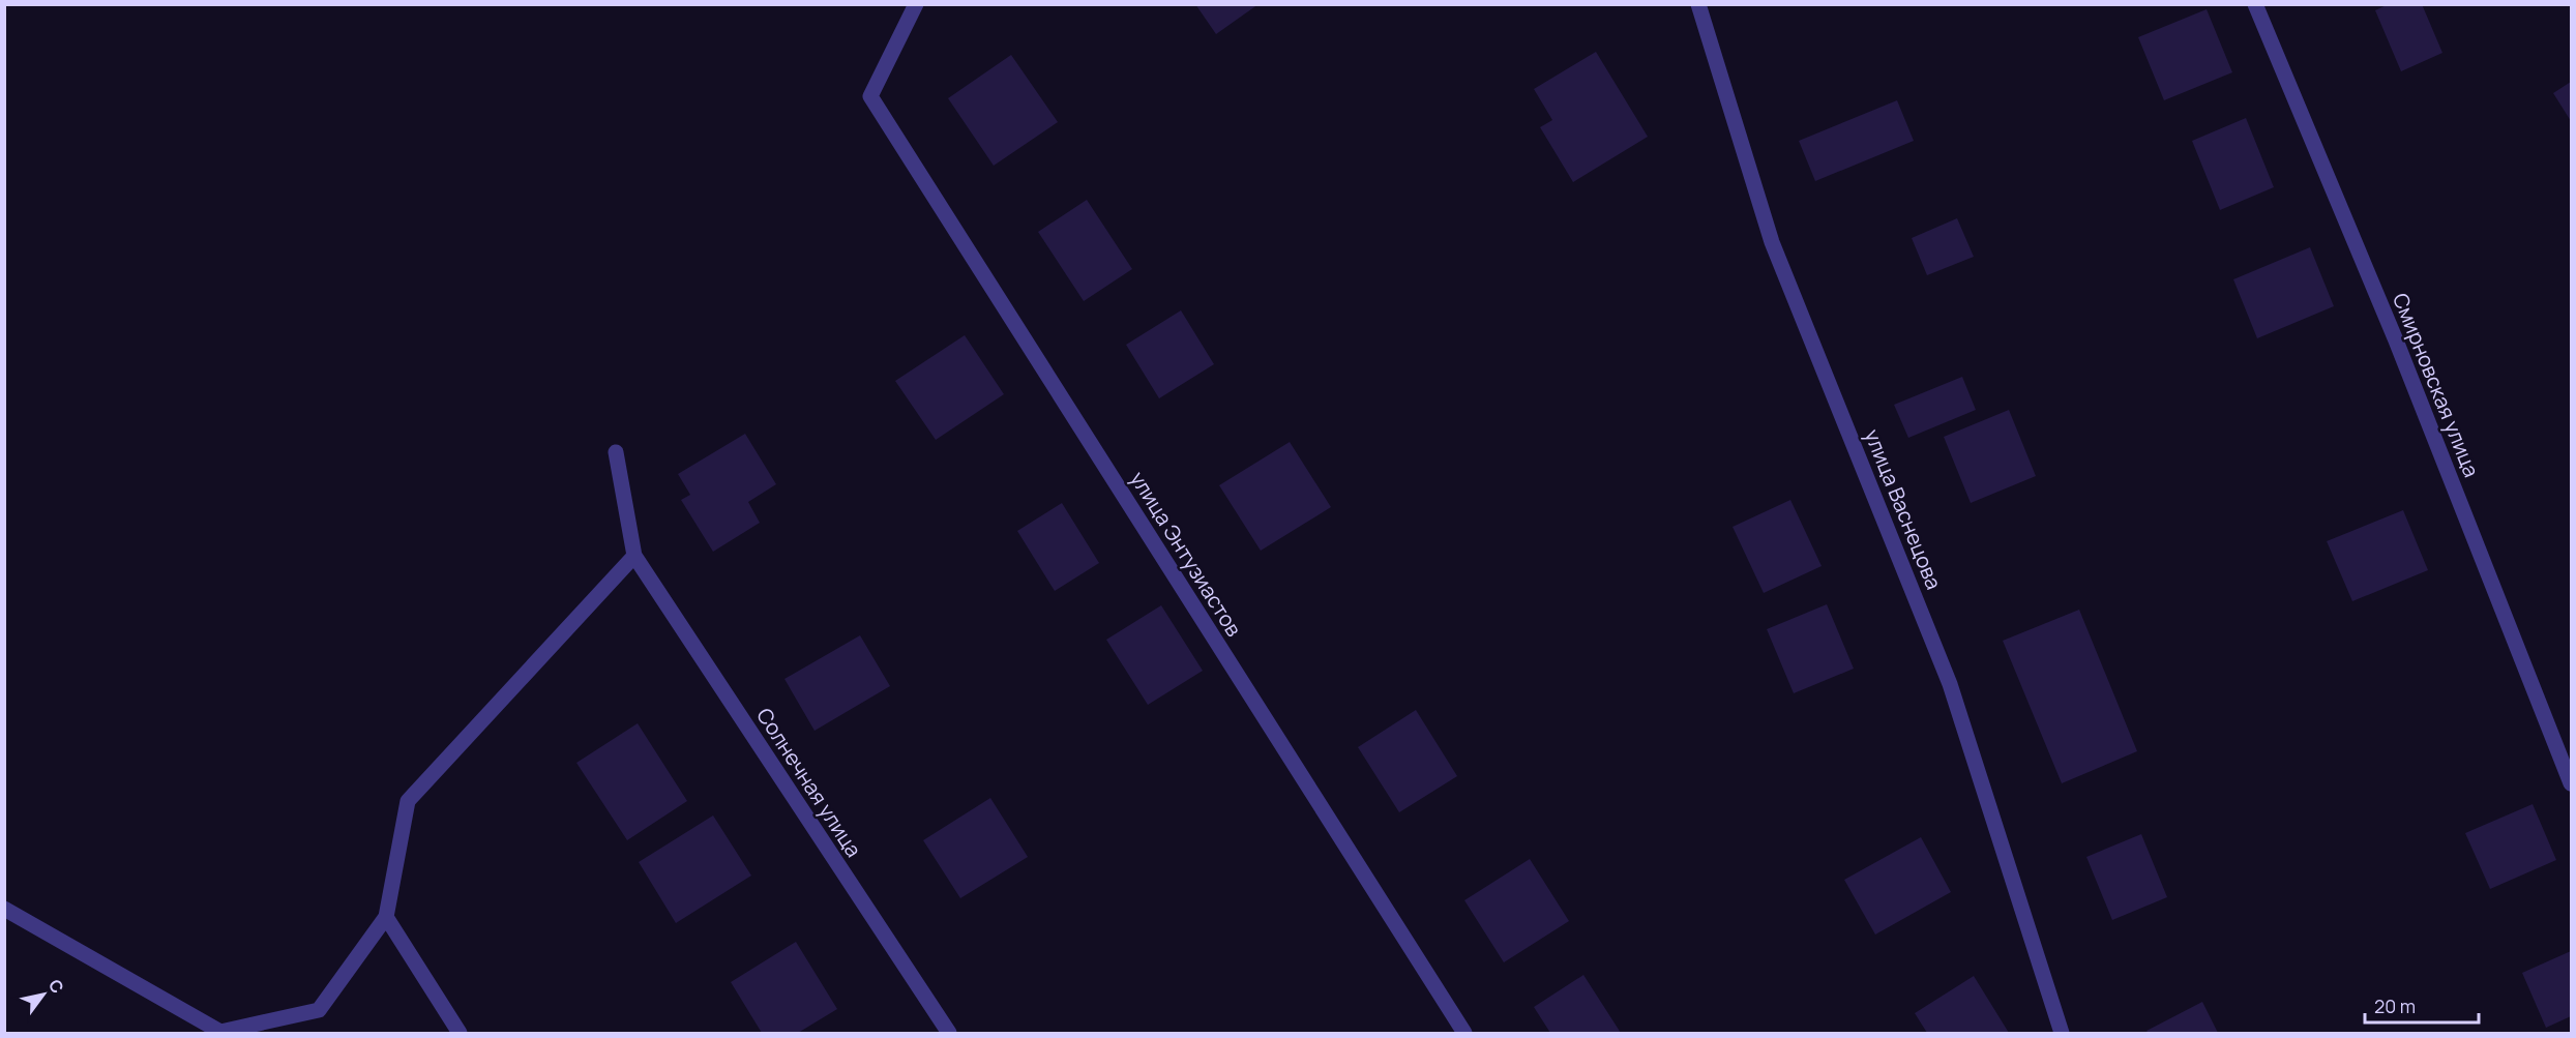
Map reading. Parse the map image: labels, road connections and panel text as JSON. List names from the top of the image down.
{
  "streets": {
    "street": [
      "Смирновская улица",
      "улица Васнецова",
      "улица Энтузиастов",
      "Солнечная улица"
    ]
  },
  "scale_bar": "20 m",
  "north": "top right"
}
